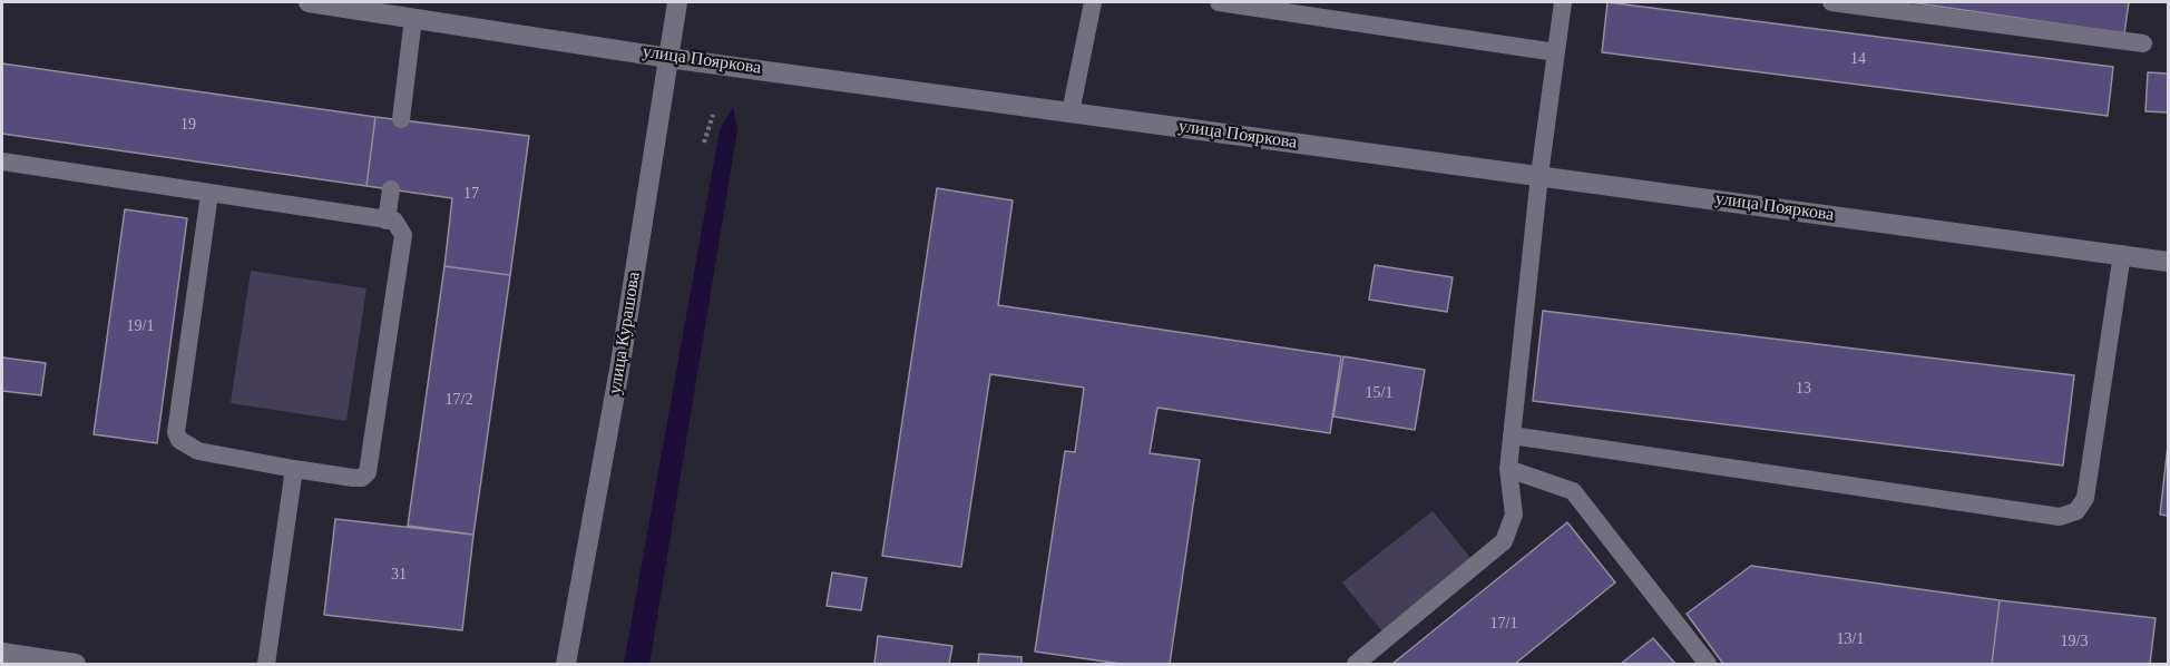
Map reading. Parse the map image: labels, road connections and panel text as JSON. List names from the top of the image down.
{
  "streets": {
    "main road": ["улица Пояркова", "улица Курашова"]
  },
  "crossings": [
    ["улица Пояркова", "улица Курашова"]
  ],
  "house_numbers": [
    "14",
    "19",
    "17",
    "19/1",
    "13",
    "15/1",
    "17/2",
    "31",
    "17/1",
    "13/1",
    "19/3"
  ]
}
